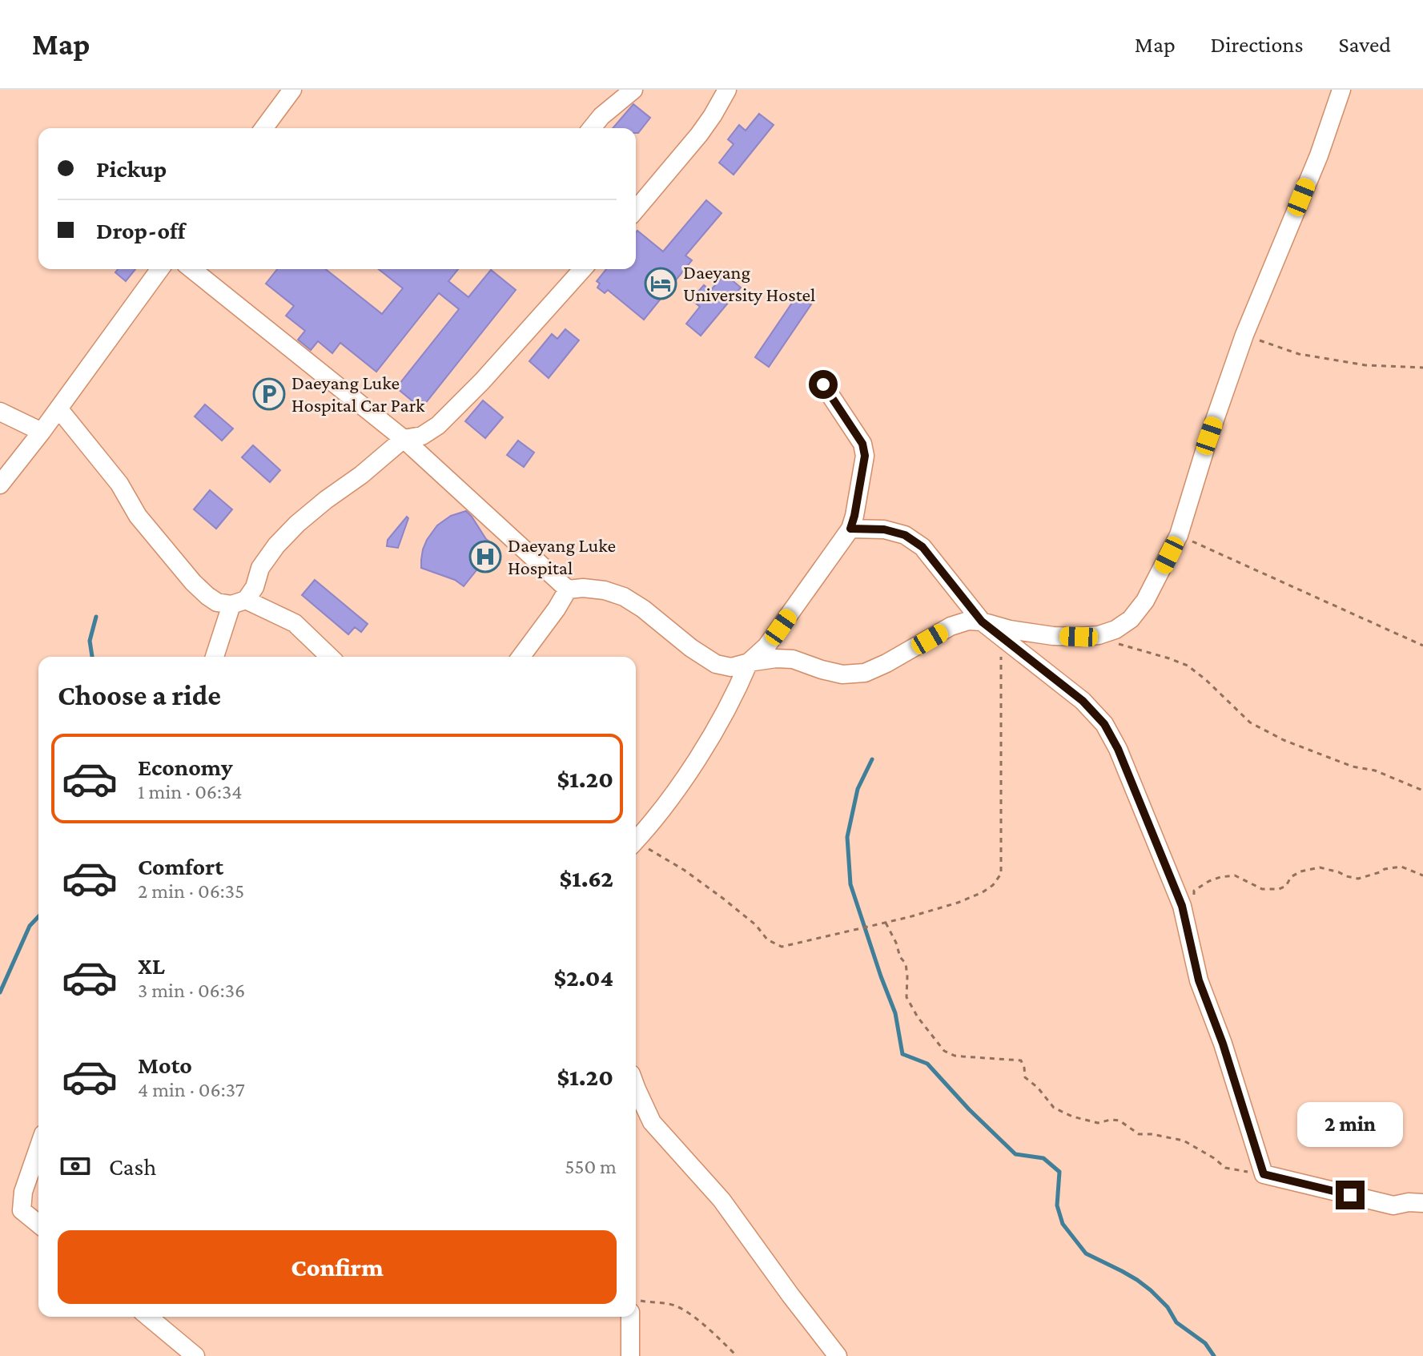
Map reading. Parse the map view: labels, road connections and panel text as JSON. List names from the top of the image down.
{
  "places": {
    "hotel": ["Daeyang University Hostel"],
    "parking": ["Daeyang Luke Hospital Car Park"],
    "hospital": ["Daeyang Luke Hospital"]
  },
  "page": {
    "header": "Map",
    "nav": ["Map", "Directions", "Saved"],
    "banner": ["Pickup", "Drop-off"],
    "heading": "Choose a ride",
    "list": [
      {
        "name": "Economy",
        "note": "1 min · 06:34",
        "value": "$1.20"
      },
      {
        "name": "Comfort",
        "note": "2 min · 06:35",
        "value": "$1.62"
      },
      {
        "name": "XL",
        "note": "3 min · 06:36",
        "value": "$2.04"
      },
      {
        "name": "Moto",
        "note": "4 min · 06:37",
        "value": "$1.20"
      }
    ],
    "bubble": "2 min",
    "pay": ["Cash", "550 m"],
    "buttons": "Confirm"
  }
}
